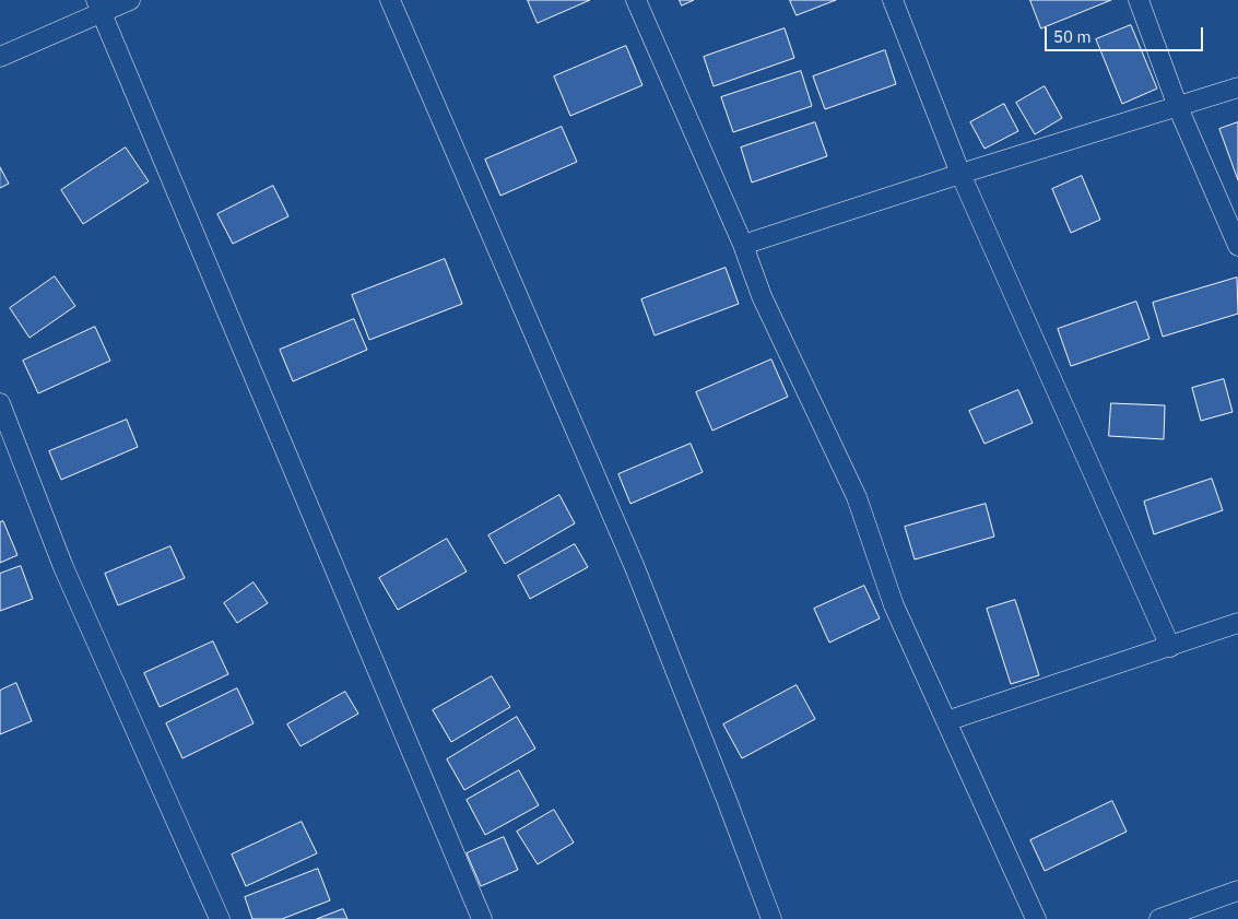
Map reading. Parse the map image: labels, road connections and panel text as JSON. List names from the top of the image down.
{
  "scale_bar": "50 m"
}
